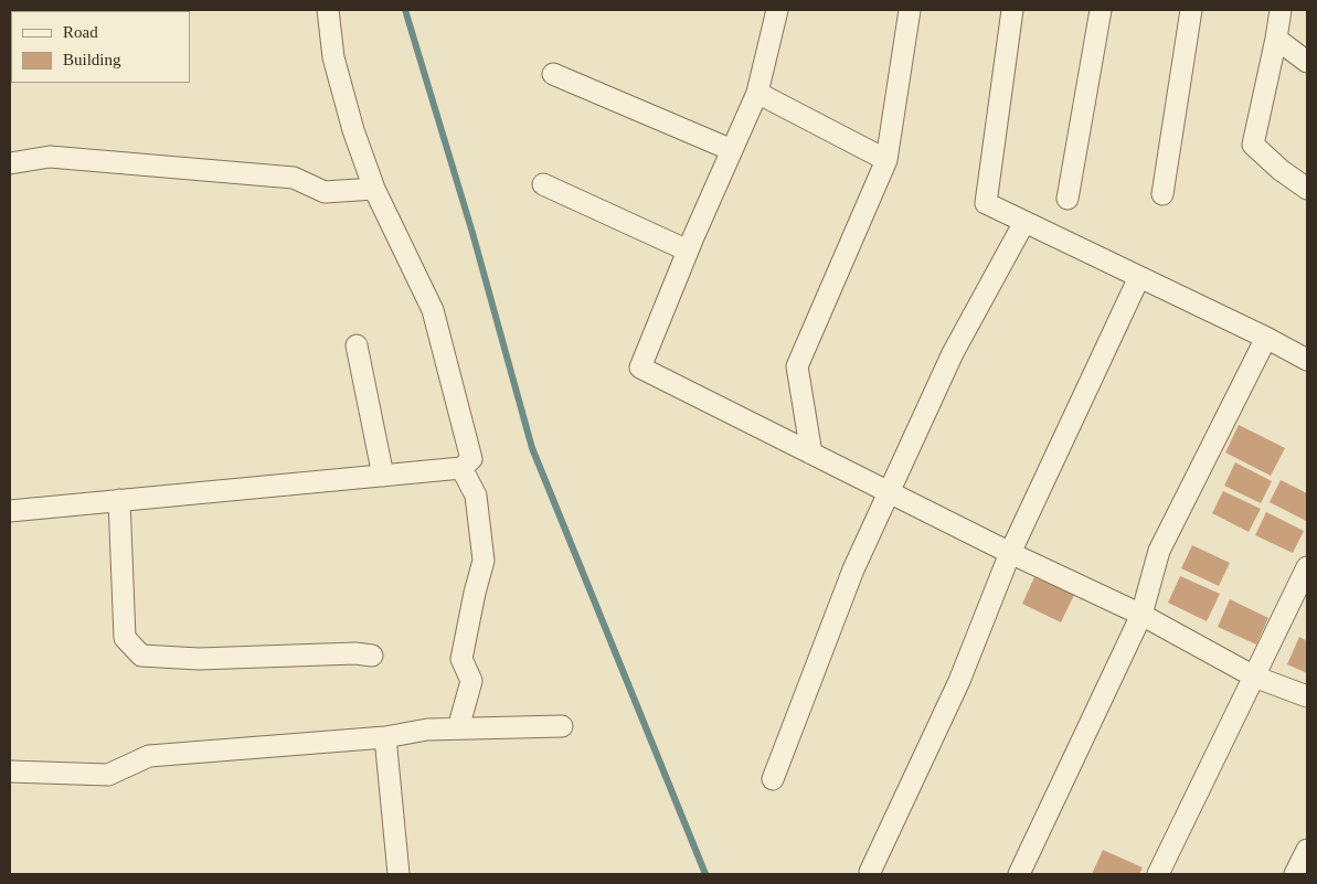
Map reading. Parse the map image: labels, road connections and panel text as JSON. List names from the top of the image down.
{
  "legend": ["Road", "Building"]
}
